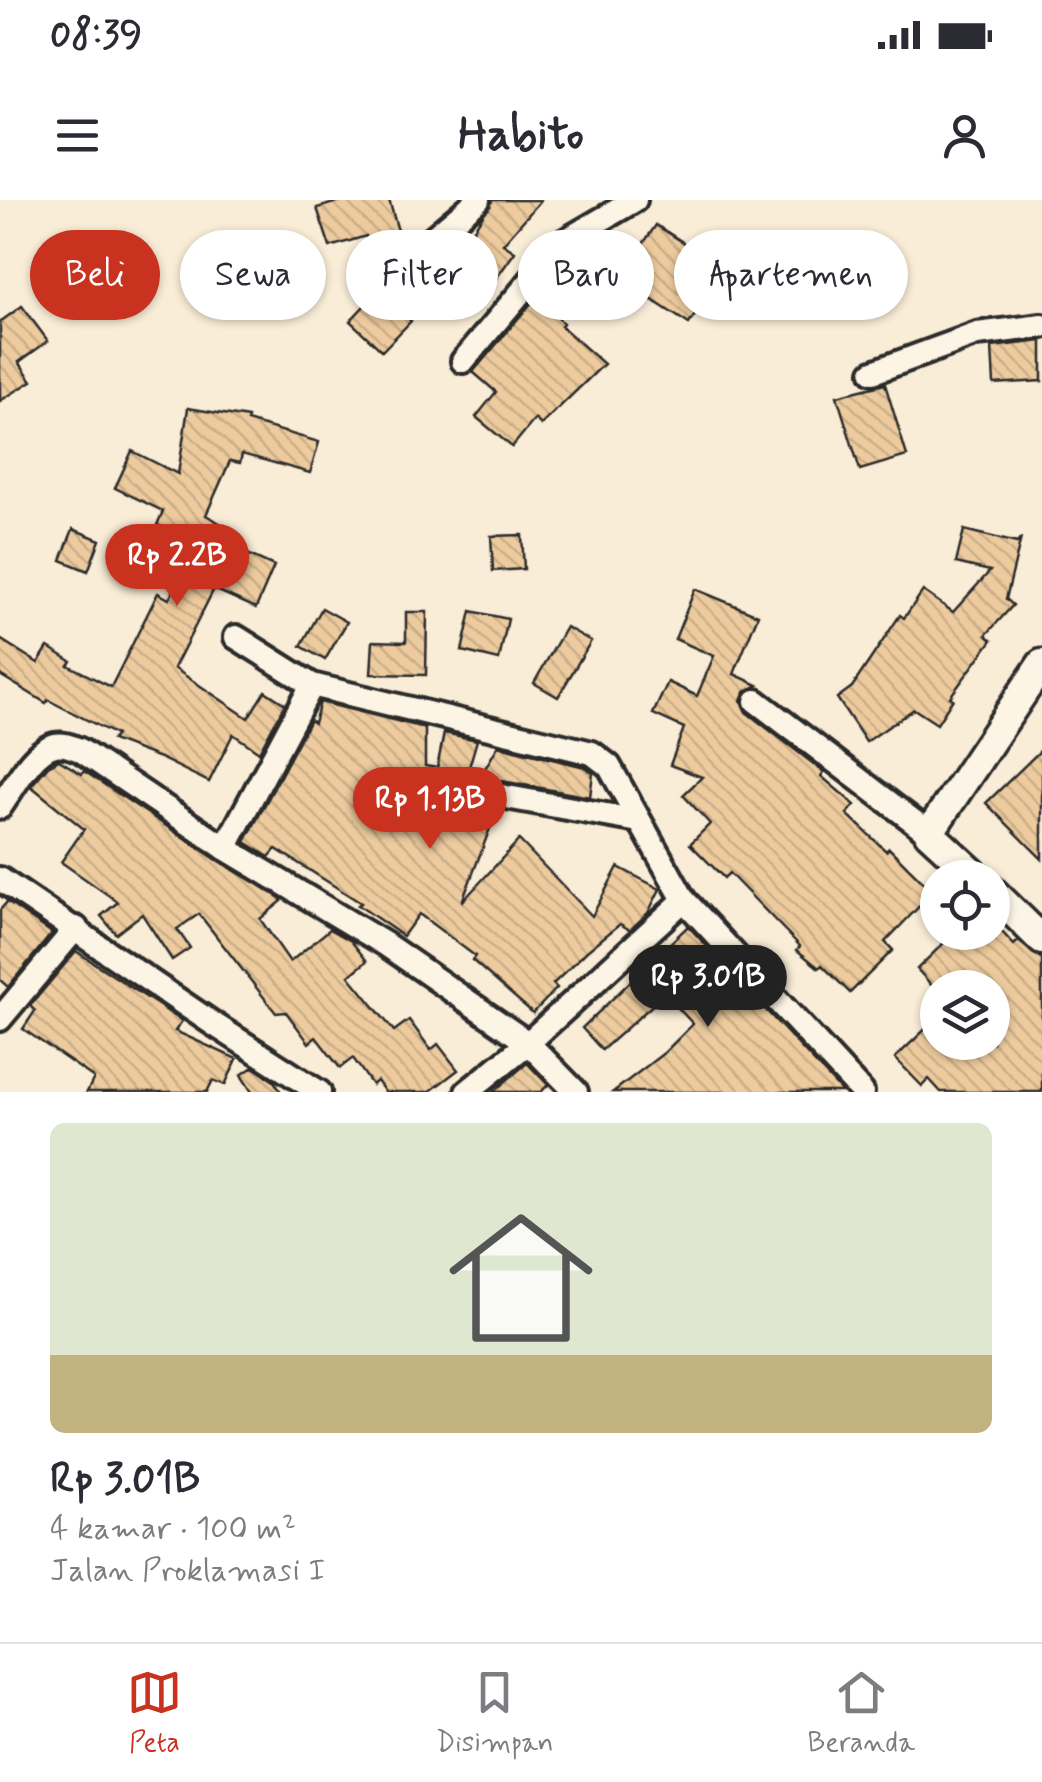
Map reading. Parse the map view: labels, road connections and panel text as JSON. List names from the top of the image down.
{
  "page": {
    "status": "08:39",
    "header": "Habito",
    "chip": [
      "Beli",
      "Sewa",
      "Filter",
      "Baru",
      "Apartemen"
    ],
    "price": ["Rp 2.2B", "Rp 1.13B", "Rp 3.01B"],
    "list": [
      {
        "name": "Rp 3.01B",
        "note": "4 kamar · 100 m² · Jalan Proklamasi I"
      }
    ],
    "tabs": ["Peta", "Disimpan", "Beranda"]
  }
}
